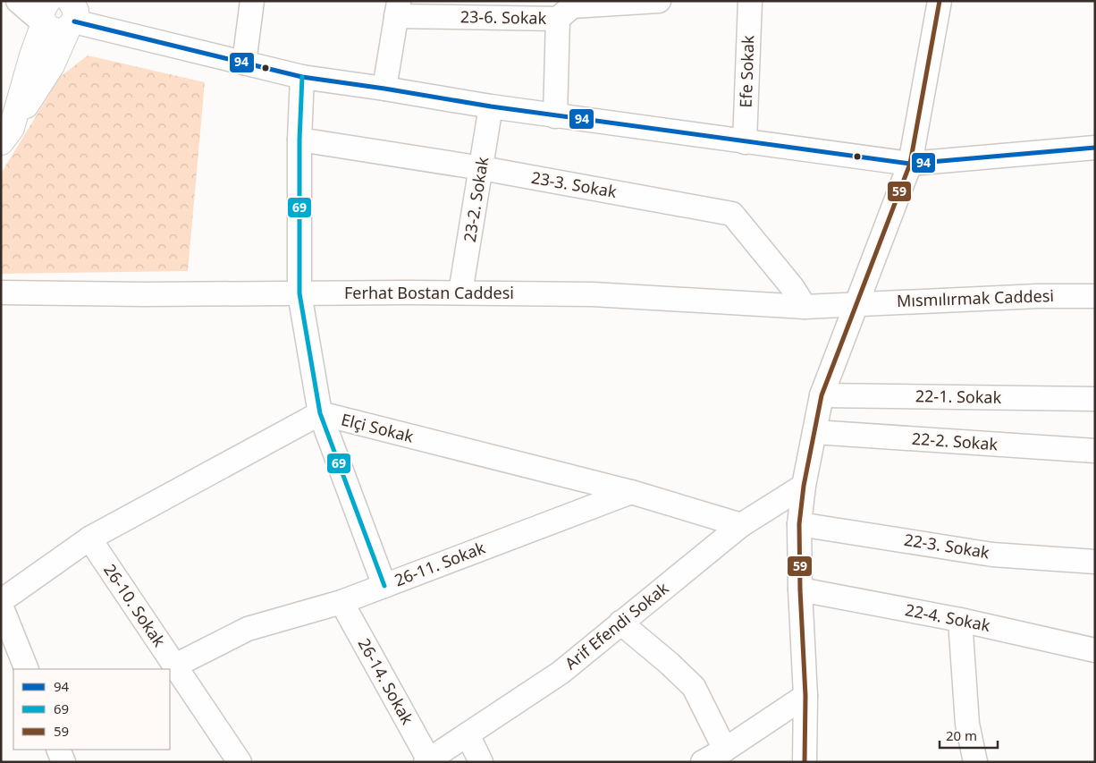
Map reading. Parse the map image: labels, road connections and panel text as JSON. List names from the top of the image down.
{
  "streets": {
    "street": [
      "23-6. Sokak",
      "Efe Sokak",
      "23-3. Sokak",
      "23-2. Sokak",
      "Ferhat Bostan Caddesi",
      "Mısmılırmak Caddesi",
      "22-1. Sokak",
      "Elçi Sokak",
      "22-2. Sokak",
      "22-3. Sokak",
      "26-11. Sokak",
      "26-10. Sokak",
      "22-4. Sokak",
      "Arif Efendi Sokak",
      "26-14. Sokak"
    ]
  },
  "crossings": [
    ["23-3. Sokak", "23-2. Sokak"],
    ["23-3. Sokak", "Ferhat Bostan Caddesi"],
    ["23-2. Sokak", "Ferhat Bostan Caddesi"],
    ["Ferhat Bostan Caddesi", "Mısmılırmak Caddesi"],
    ["Elçi Sokak", "26-11. Sokak"],
    ["Elçi Sokak", "26-10. Sokak"],
    ["Elçi Sokak", "Arif Efendi Sokak"],
    ["26-11. Sokak", "26-10. Sokak"],
    ["26-11. Sokak", "26-14. Sokak"],
    ["Arif Efendi Sokak", "26-14. Sokak"]
  ],
  "lines": ["transit line 59", "transit line 94", "transit line 69"],
  "legend": ["94", "69", "59"],
  "scale_bar": "20 m"
}
